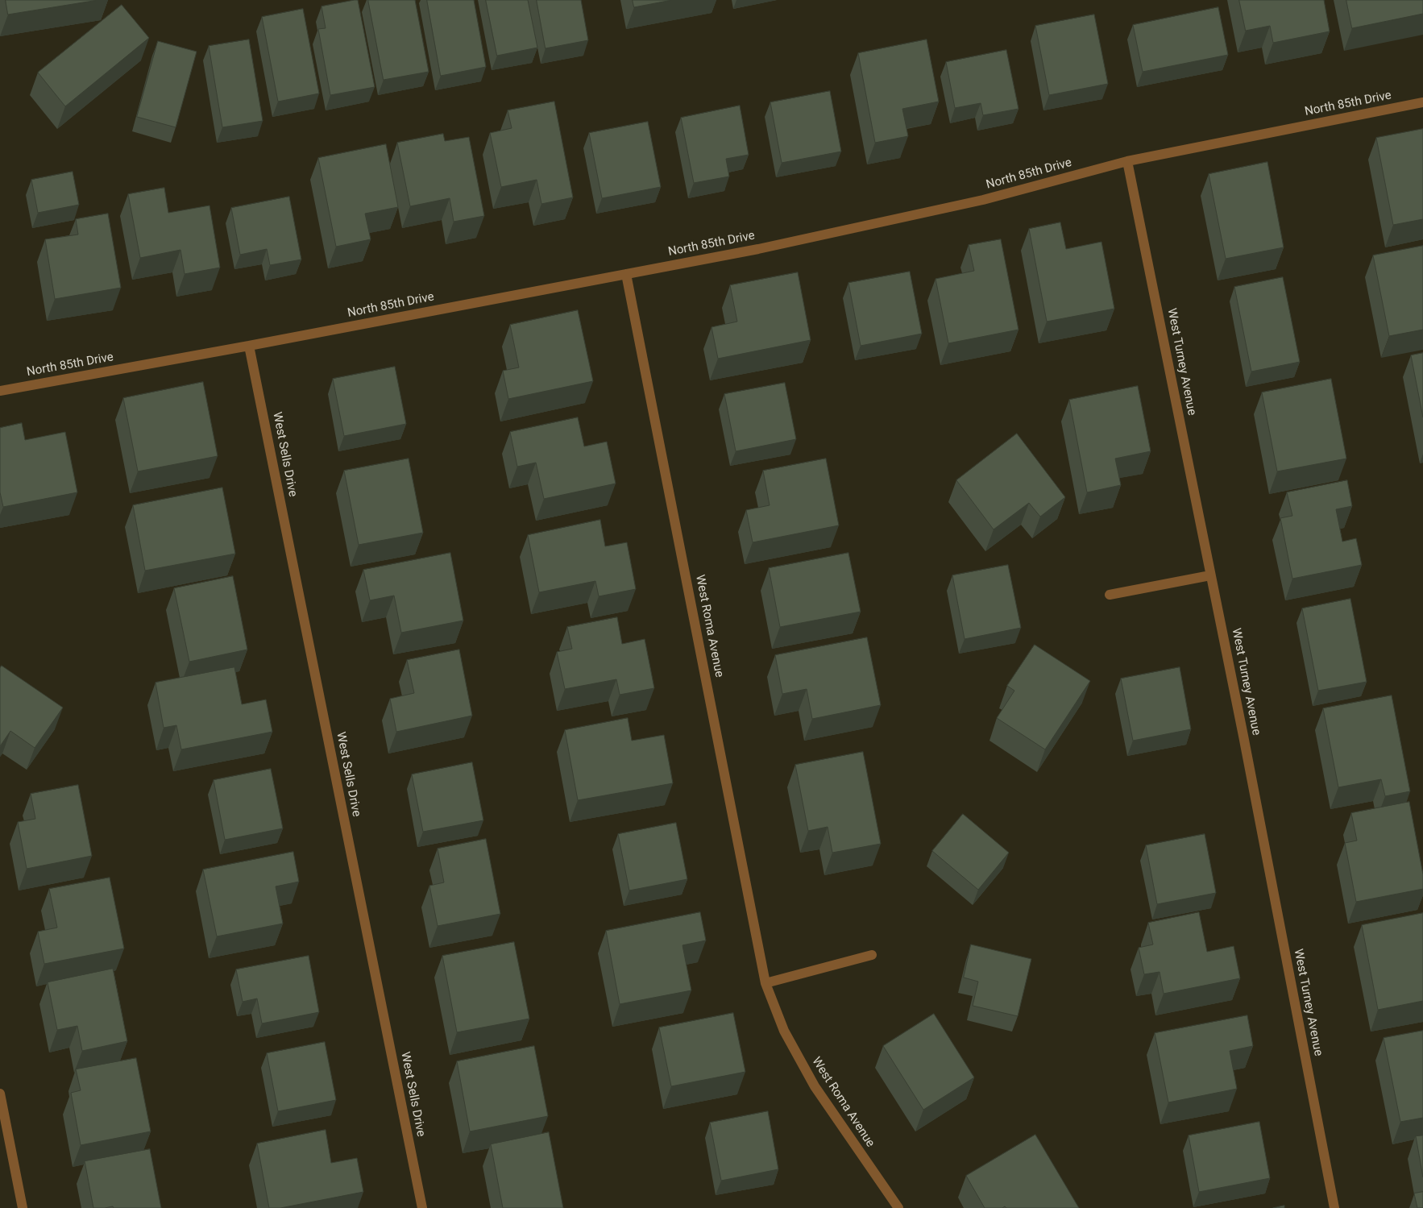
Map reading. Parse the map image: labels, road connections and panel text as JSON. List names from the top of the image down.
{
  "streets": {
    "street": [
      "North 85th Drive",
      "West Turney Avenue",
      "West Sells Drive",
      "West Roma Avenue"
    ]
  },
  "crossings": [
    ["North 85th Drive", "West Turney Avenue"],
    ["North 85th Drive", "West Sells Drive"],
    ["North 85th Drive", "West Roma Avenue"]
  ]
}
